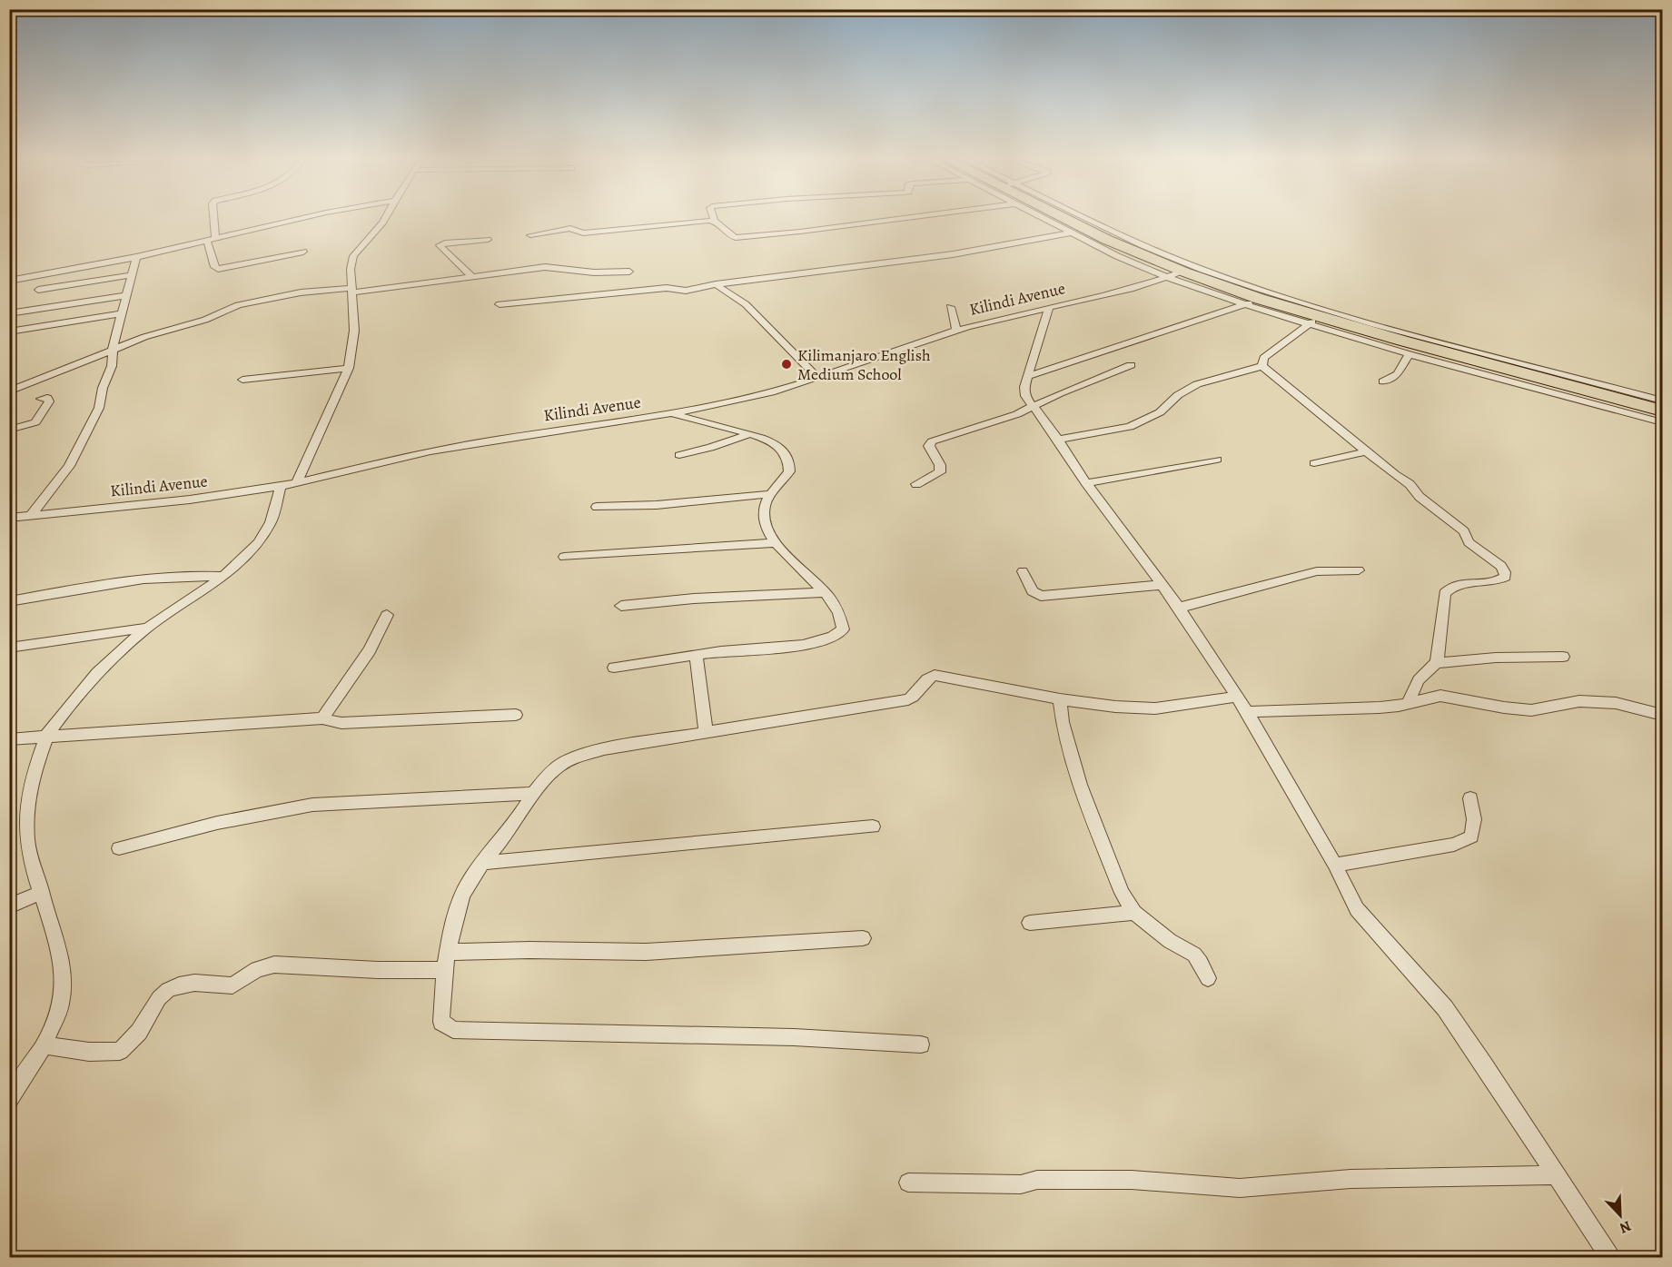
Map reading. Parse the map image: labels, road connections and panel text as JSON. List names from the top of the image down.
{
  "streets": {
    "street": ["Kilindi Avenue"]
  },
  "places": ["Kilimanjaro English Medium School"],
  "north": "bottom right"
}
